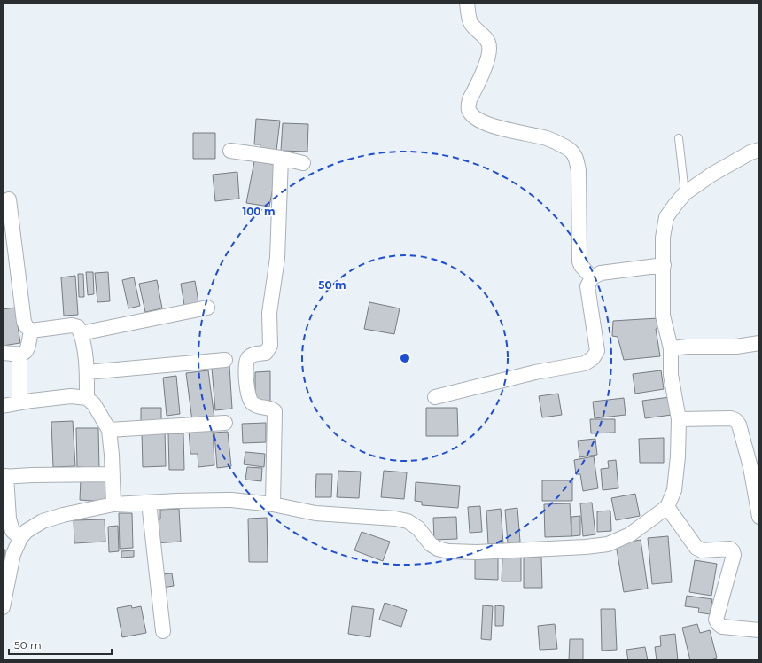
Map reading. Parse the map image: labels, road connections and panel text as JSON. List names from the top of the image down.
{
  "scale_bar": "50 m",
  "rings": ["100 m", "50 m"]
}
